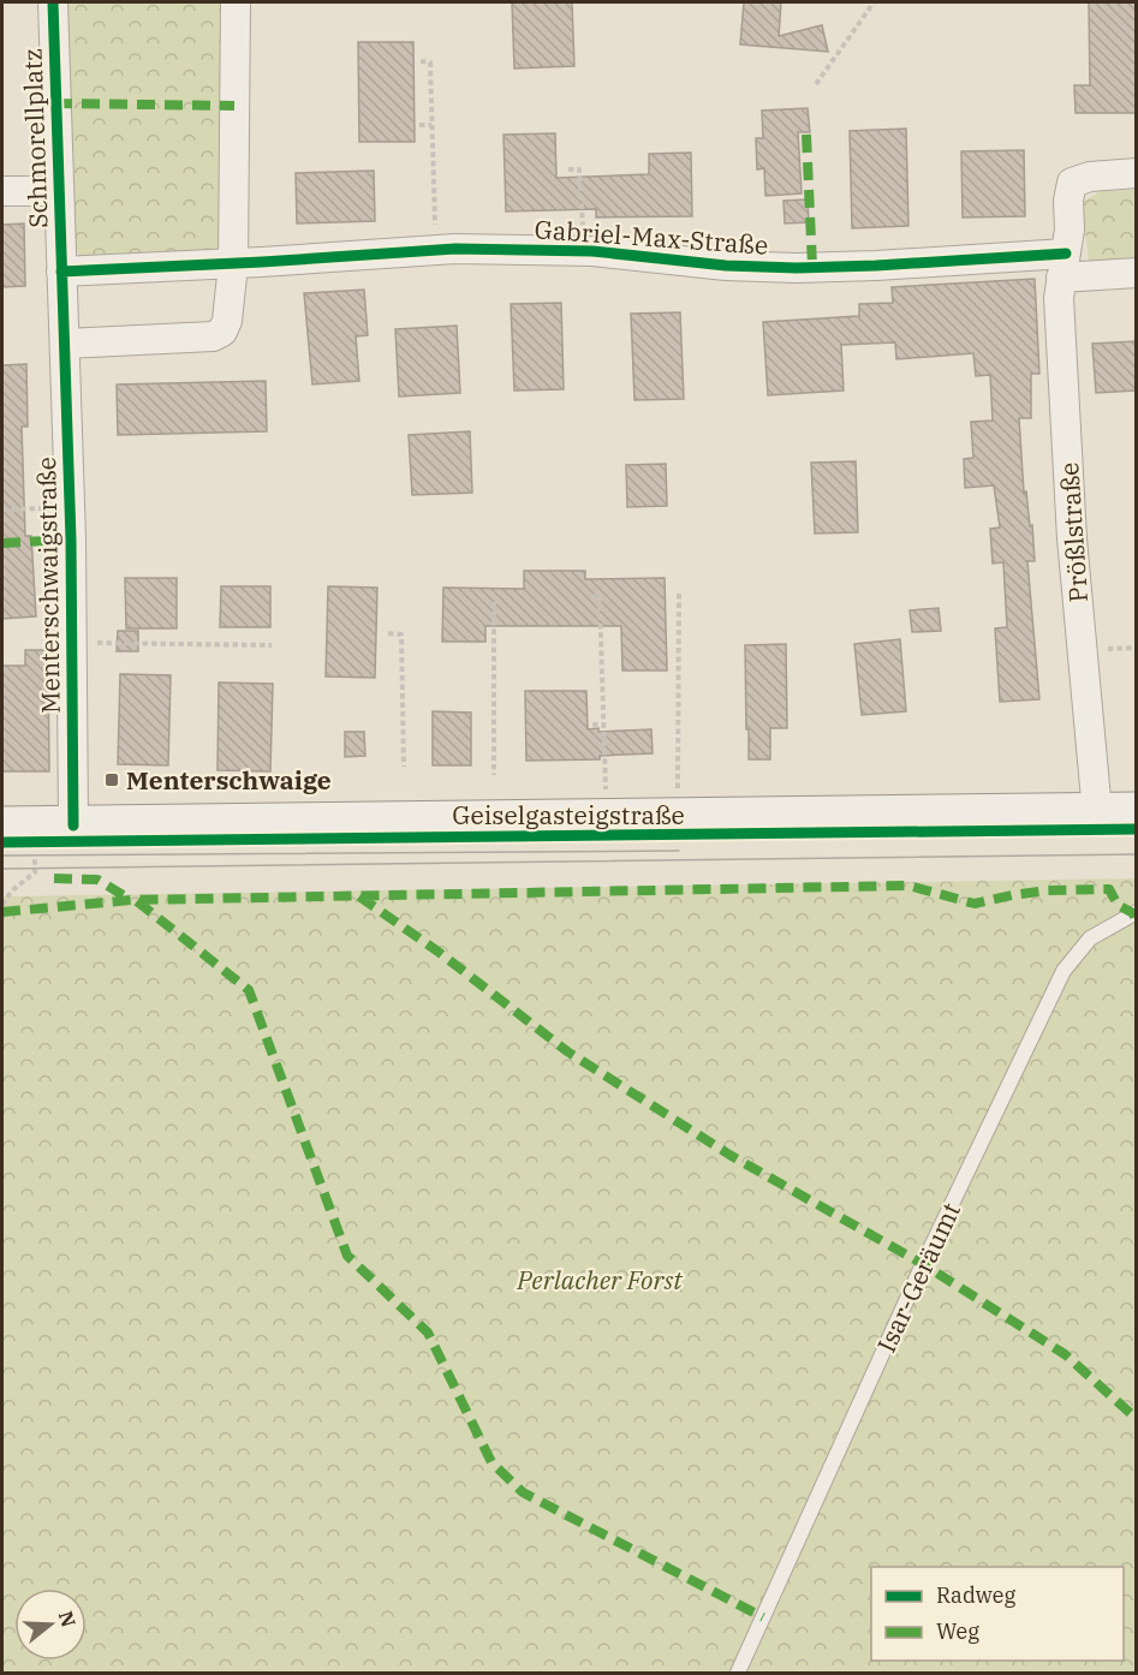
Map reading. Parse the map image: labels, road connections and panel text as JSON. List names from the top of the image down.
{
  "streets": {
    "main road": ["Geiselgasteigstraße"],
    "street": [
      "Schmorellplatz",
      "Gabriel-Max-Straße",
      "Prößlstraße",
      "Menterschwaigstraße"
    ],
    "lane": ["Isar-Geräumt"]
  },
  "crossings": [
    ["Schmorellplatz", "Menterschwaigstraße"],
    ["Gabriel-Max-Straße", "Prößlstraße"],
    ["Prößlstraße", "Geiselgasteigstraße"],
    ["Menterschwaigstraße", "Geiselgasteigstraße"]
  ],
  "parks": ["Perlacher Forst"],
  "places": {
    "transit": ["Menterschwaige"]
  },
  "legend": ["Radweg", "Weg"],
  "north": "right"
}
